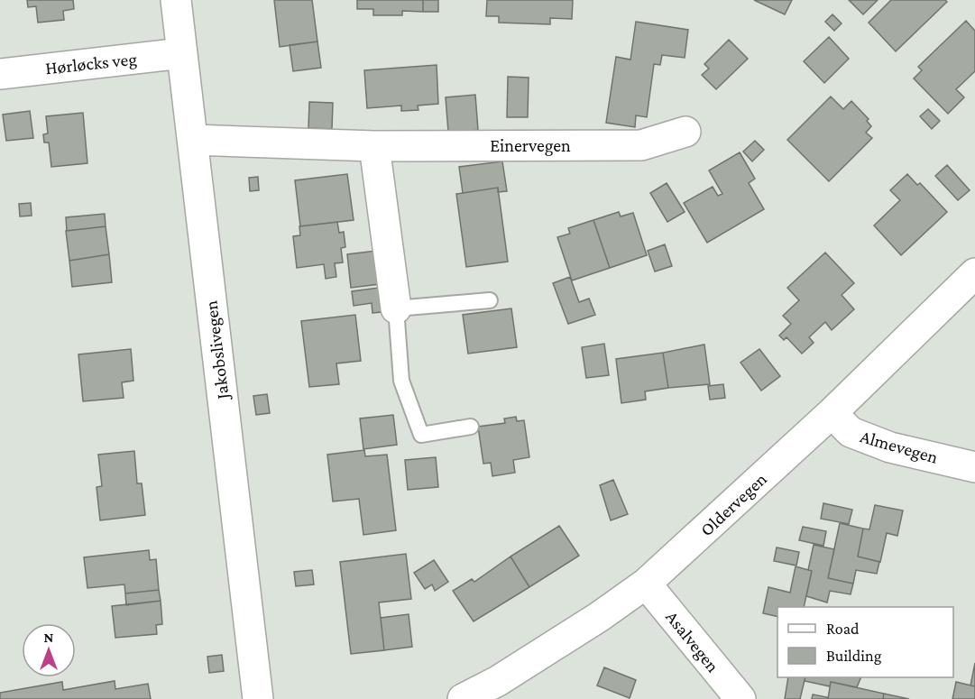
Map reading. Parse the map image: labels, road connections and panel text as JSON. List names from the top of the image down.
{
  "streets": {
    "street": [
      "Hørløcks veg",
      "Einervegen",
      "Jakobslivegen",
      "Almevegen",
      "Oldervegen",
      "Asalvegen"
    ]
  },
  "crossings": [
    ["Hørløcks veg", "Jakobslivegen"],
    ["Einervegen", "Jakobslivegen"],
    ["Almevegen", "Oldervegen"],
    ["Oldervegen", "Asalvegen"]
  ],
  "legend": ["Road", "Building"],
  "north": "top"
}
